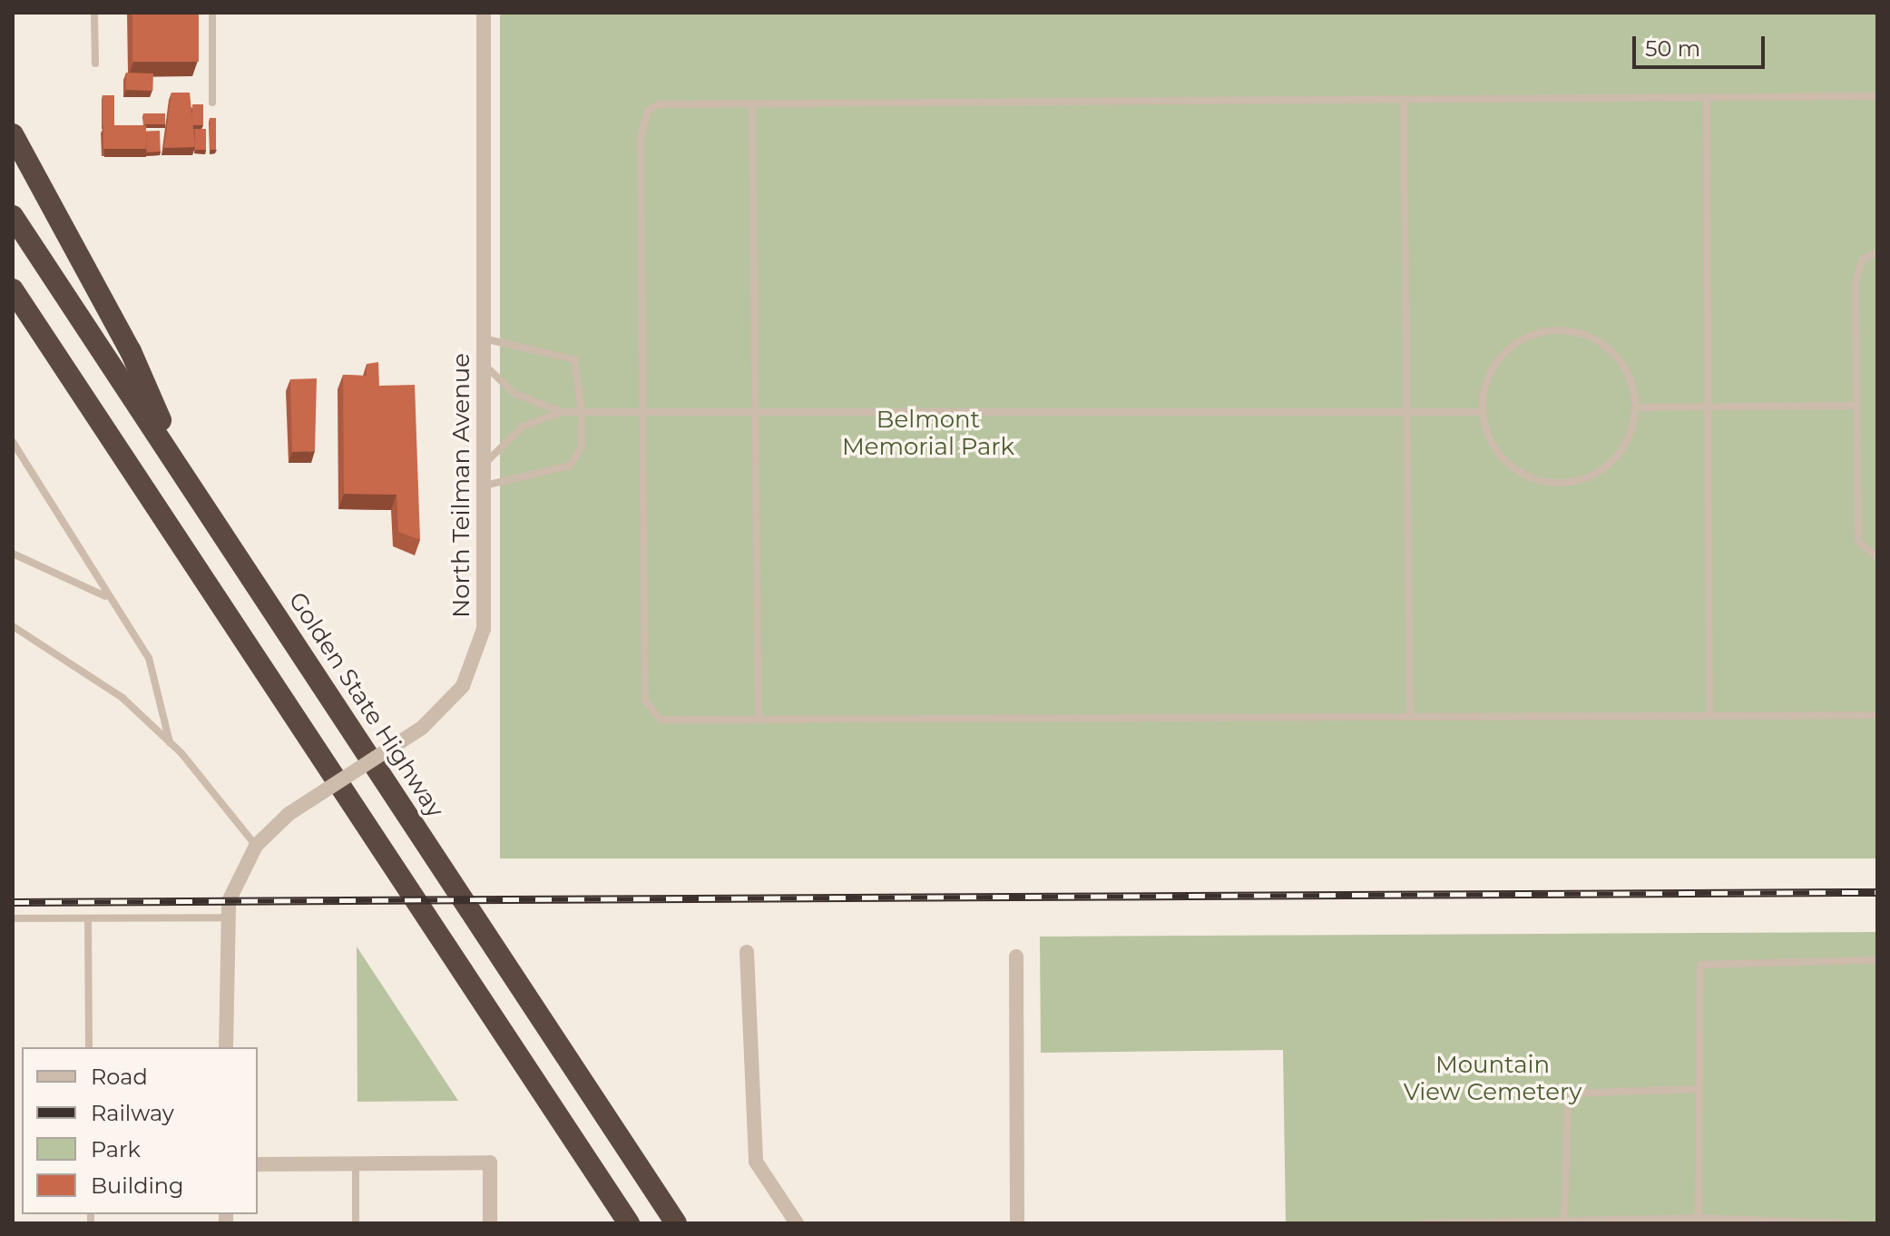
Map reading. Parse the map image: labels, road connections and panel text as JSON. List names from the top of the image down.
{
  "streets": {
    "highway": ["Golden State Highway"],
    "street": ["North Teilman Avenue"]
  },
  "parks": ["Belmont Memorial Park", "Mountain View Cemetery"],
  "legend": [
    "Road",
    "Railway",
    "Park",
    "Building"
  ],
  "scale_bar": "50 m"
}
